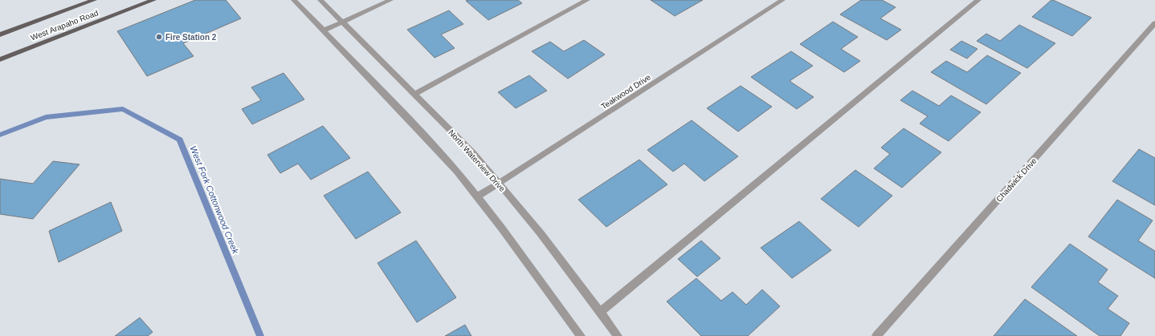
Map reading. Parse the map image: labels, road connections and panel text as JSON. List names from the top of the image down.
{
  "streets": {
    "main road": ["West Arapaho Road"],
    "street": ["Teakwood Drive", "North Waterview Drive", "Chadwick Drive"]
  },
  "crossings": [
    ["Teakwood Drive", "North Waterview Drive"]
  ],
  "water": ["West Fork Cottonwood Creek"],
  "places": ["Fire Station 2"]
}
